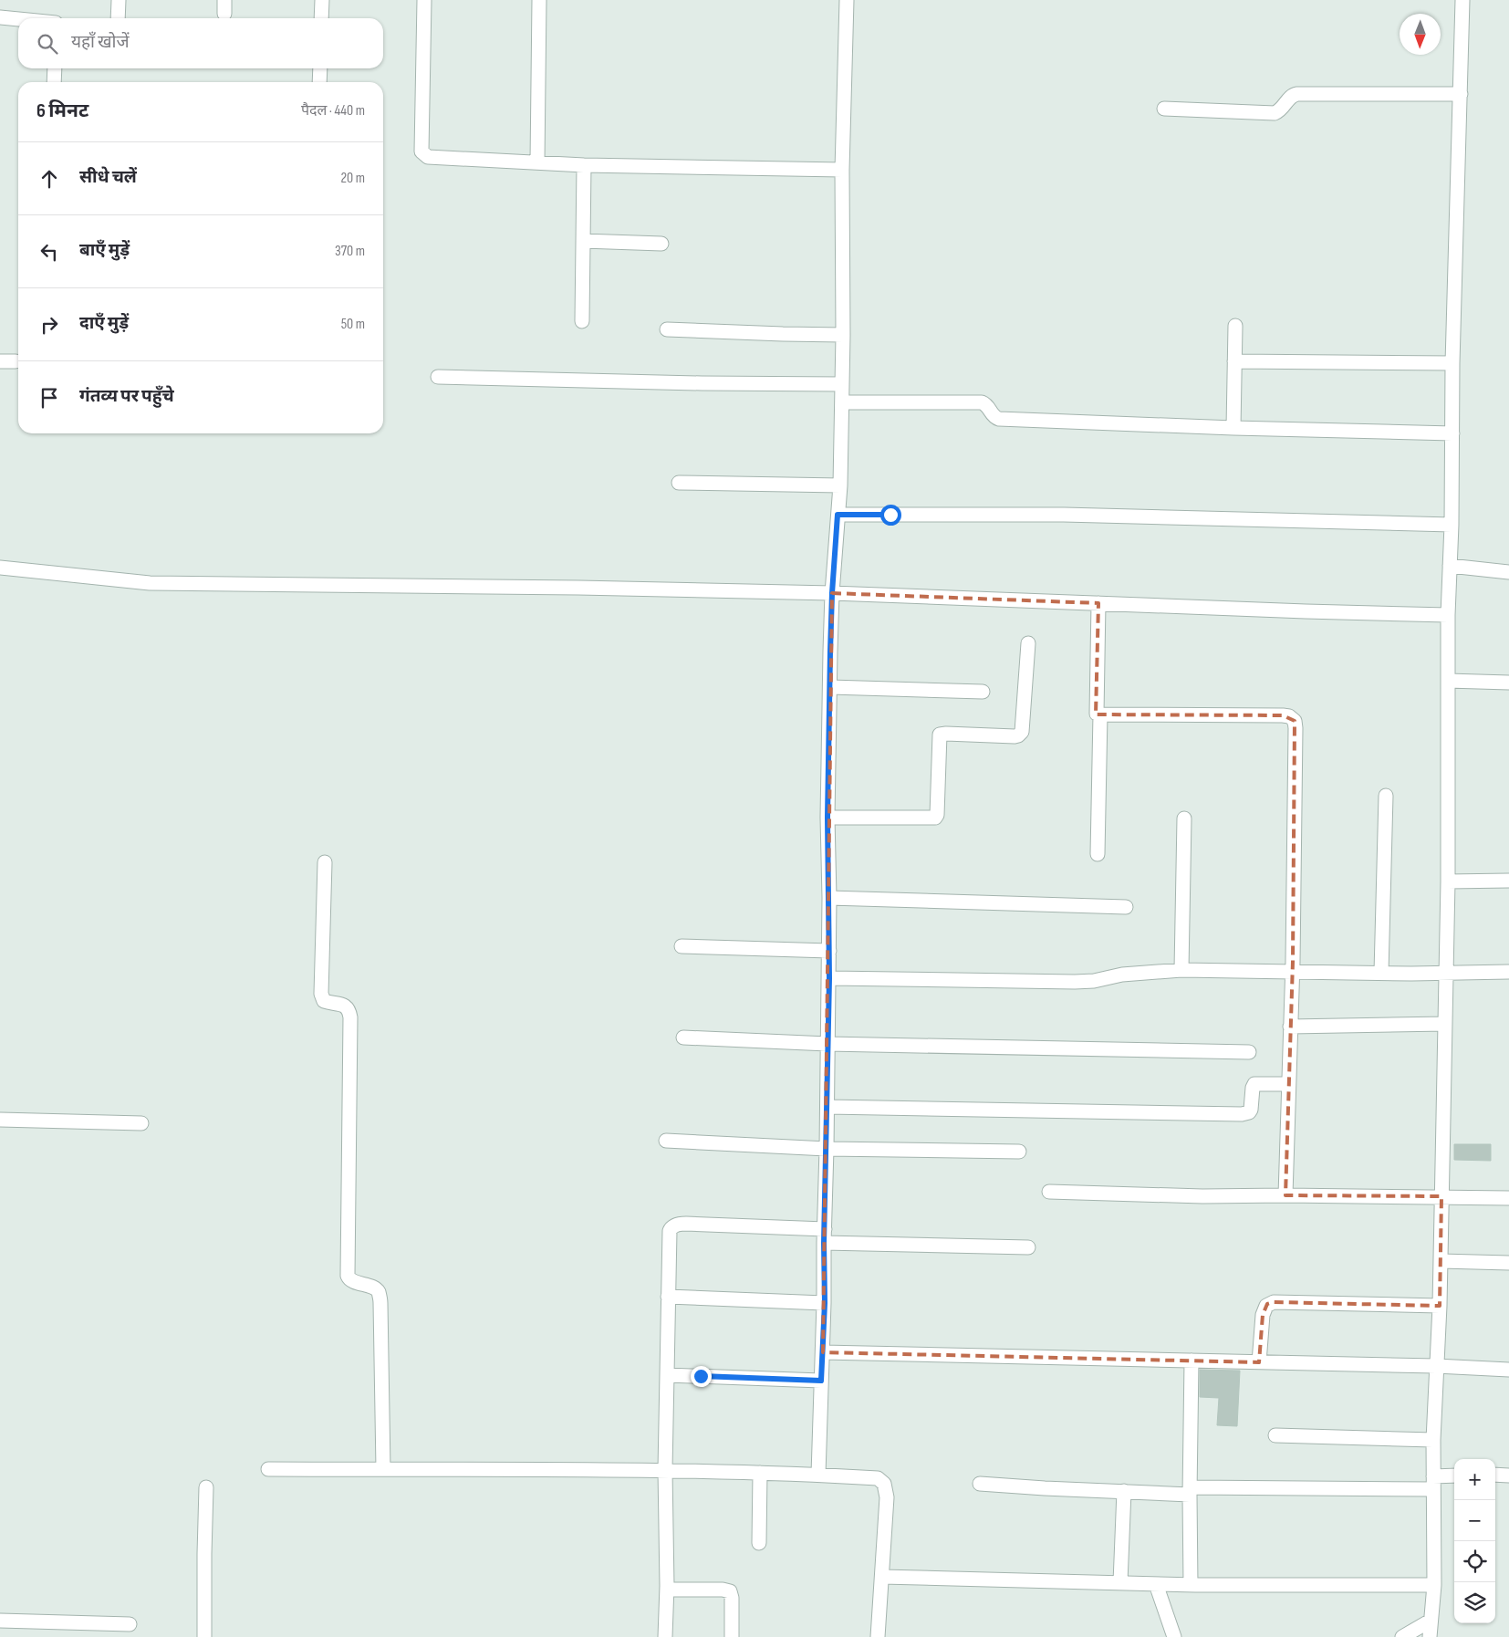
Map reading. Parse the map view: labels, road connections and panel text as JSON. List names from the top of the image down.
{
  "north": "bottom",
  "page": {
    "search": "यहाँ खोजें",
    "heading": ["6 मिनट", "पैदल · 440 m"],
    "list": [
      ["सीधे चलें", "20 m"],
      ["बाएँ मुड़ें", "370 m"],
      ["दाएँ मुड़ें", "50 m"],
      "गंतव्य पर पहुँचे"
    ],
    "map_buttons": ["+", "−"]
  }
}
